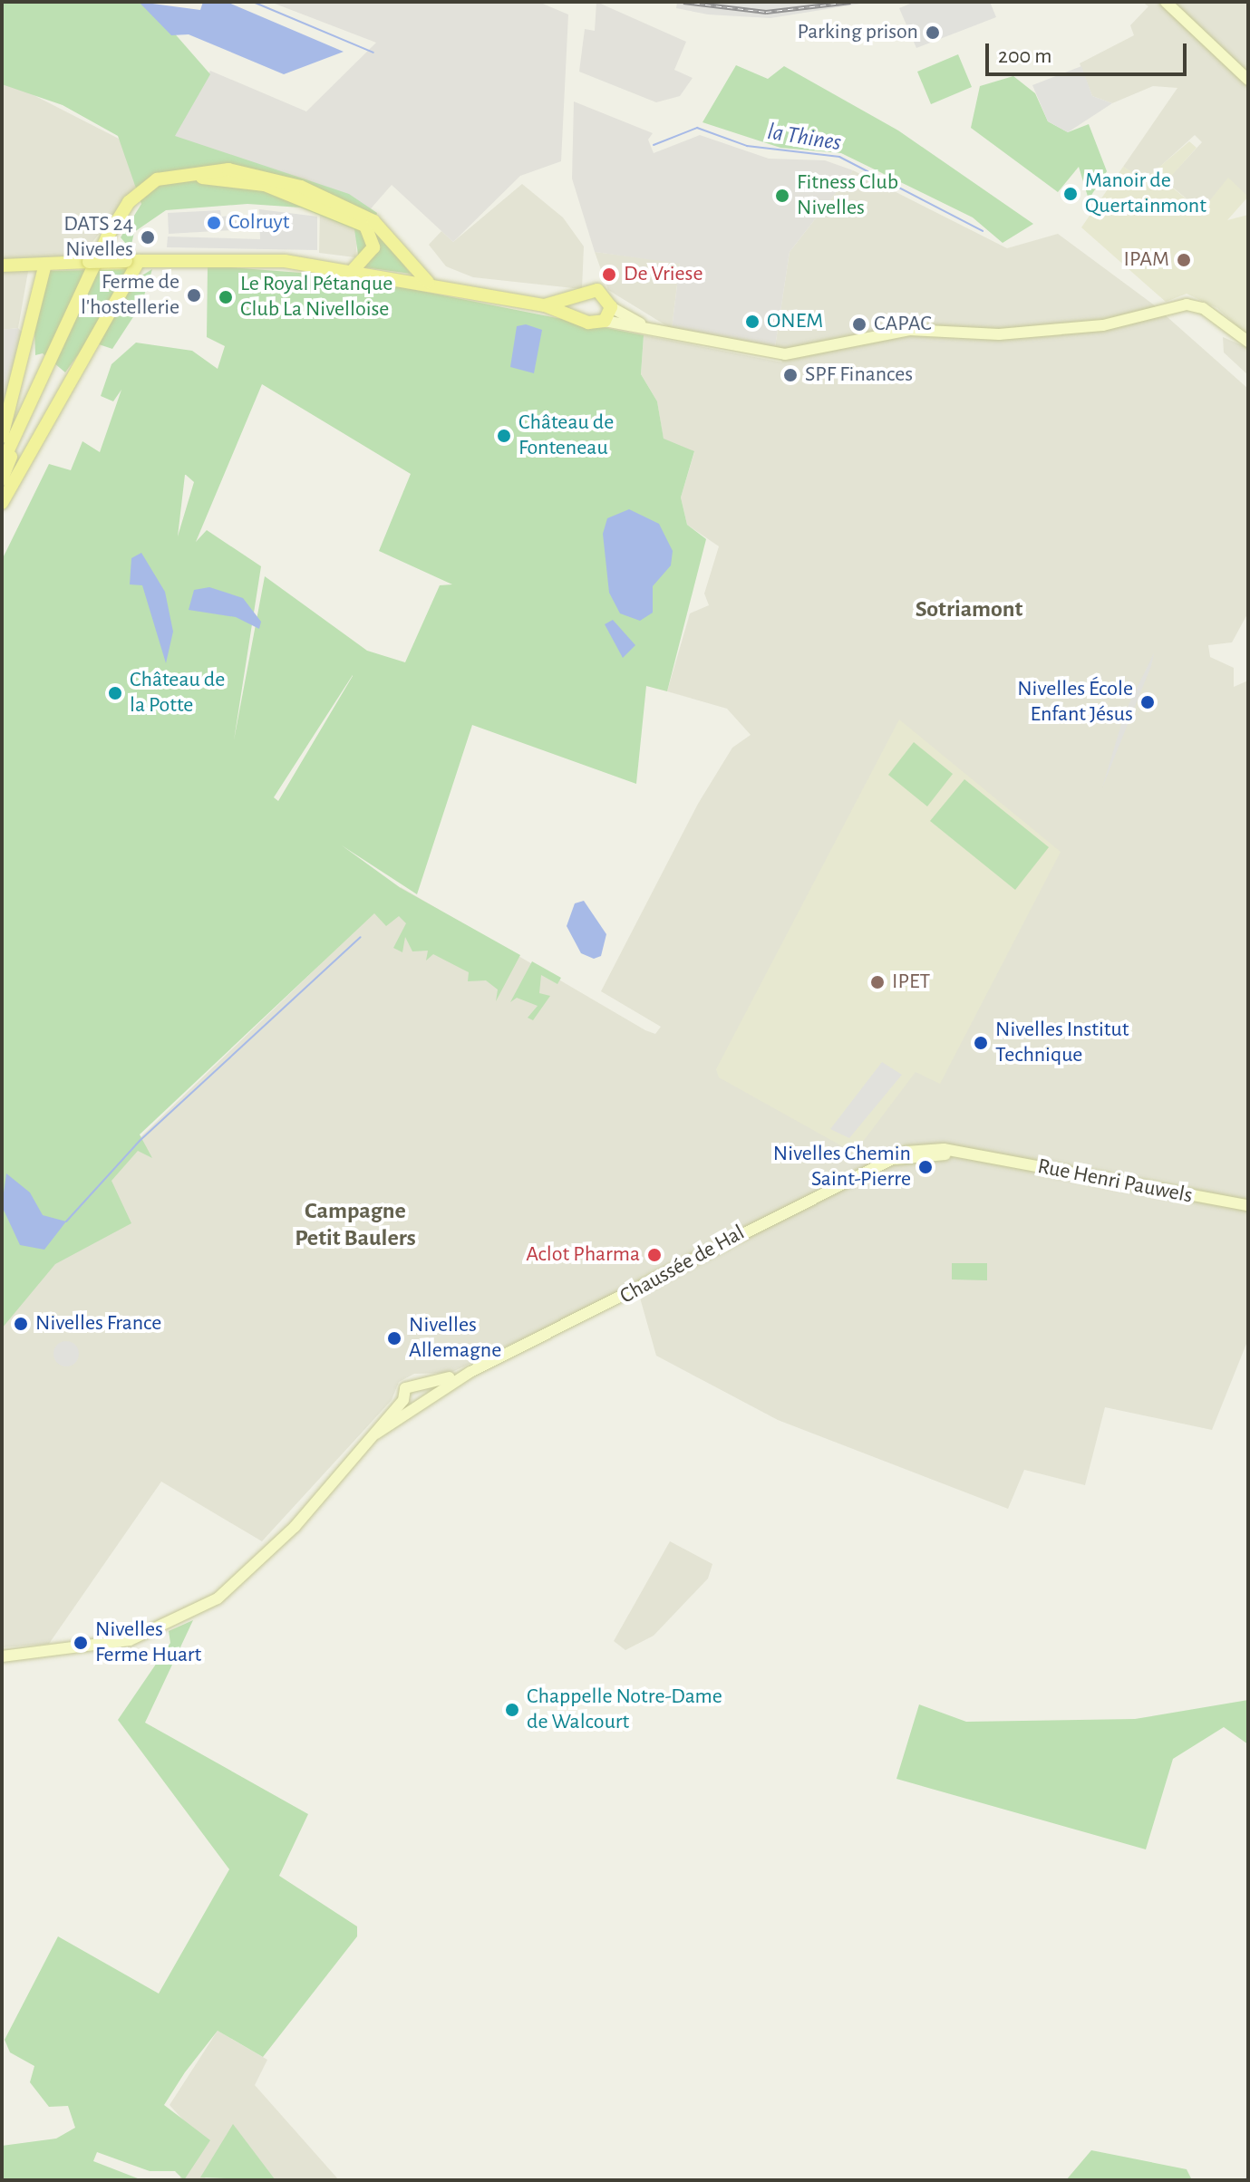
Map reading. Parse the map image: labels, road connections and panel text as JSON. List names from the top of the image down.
{
  "streets": {
    "main road": ["Rue Henri Pauwels", "Chaussée de Hal"]
  },
  "crossings": [
    ["Rue Henri Pauwels", "Chaussée de Hal"]
  ],
  "districts": ["Sotriamont", "Campagne Petit Baulers"],
  "water": ["la Thines"],
  "places": [
    "Parking prison",
    "Manoir de Quertainmont",
    "Fitness Club Nivelles",
    "Colruyt",
    "DATS 24 Nivelles",
    "IPAM",
    "De Vriese",
    "Ferme de l'hostellerie",
    "Le Royal Pétanque Club La Nivelloise",
    "ONEM",
    "CAPAC",
    "SPF Finances",
    "Château de Fonteneau",
    "Château de la Potte",
    "Nivelles École Enfant Jésus",
    "IPET",
    "Nivelles Institut Technique",
    "Nivelles Chemin Saint-Pierre",
    "Aclot Pharma",
    "Nivelles France",
    "Nivelles Allemagne",
    "Nivelles Ferme Huart",
    "Chappelle Notre-Dame de Walcourt"
  ],
  "scale_bar": "200 m"
}
